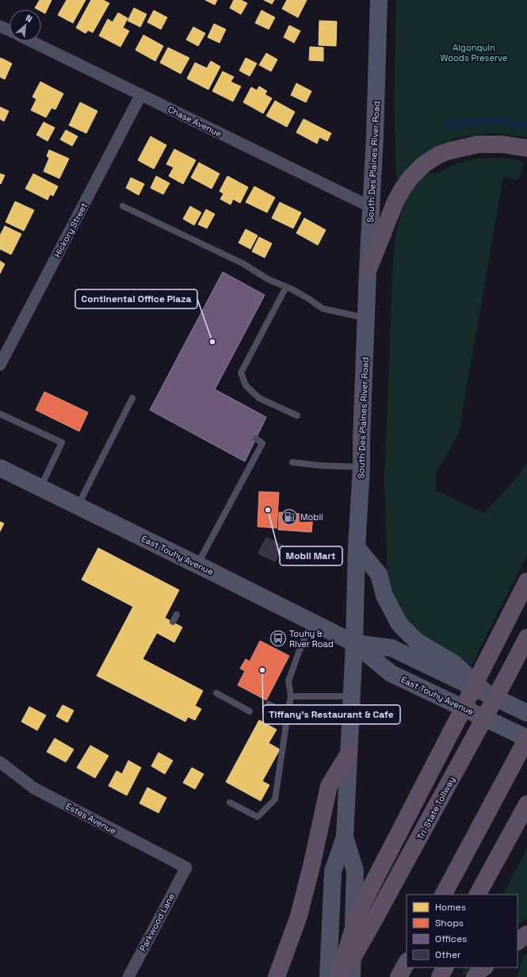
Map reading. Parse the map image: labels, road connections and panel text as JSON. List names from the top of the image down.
{
  "streets": {
    "highway": ["Tri-State Tollway"],
    "main road": ["South Des Plaines River Road", "East Touhy Avenue"],
    "street": [
      "Chase Avenue",
      "Hickory Street",
      "Estes Avenue",
      "Parkwood Lane"
    ]
  },
  "crossings": [
    ["Chase Avenue", "South Des Plaines River Road"],
    ["Chase Avenue", "Hickory Street"],
    ["South Des Plaines River Road", "East Touhy Avenue"],
    ["Estes Avenue", "Parkwood Lane"]
  ],
  "parks": ["Algonquin Woods Preserve"],
  "places": {
    "other": ["Continental Office Plaza", "Mobil Mart", "Tiffany's Restaurant & Cafe"],
    "fuel station": ["Mobil"],
    "bus stop": ["Touhy & River Road"]
  },
  "legend": [
    "Homes",
    "Shops",
    "Offices",
    "Other"
  ],
  "north": "top right"
}
